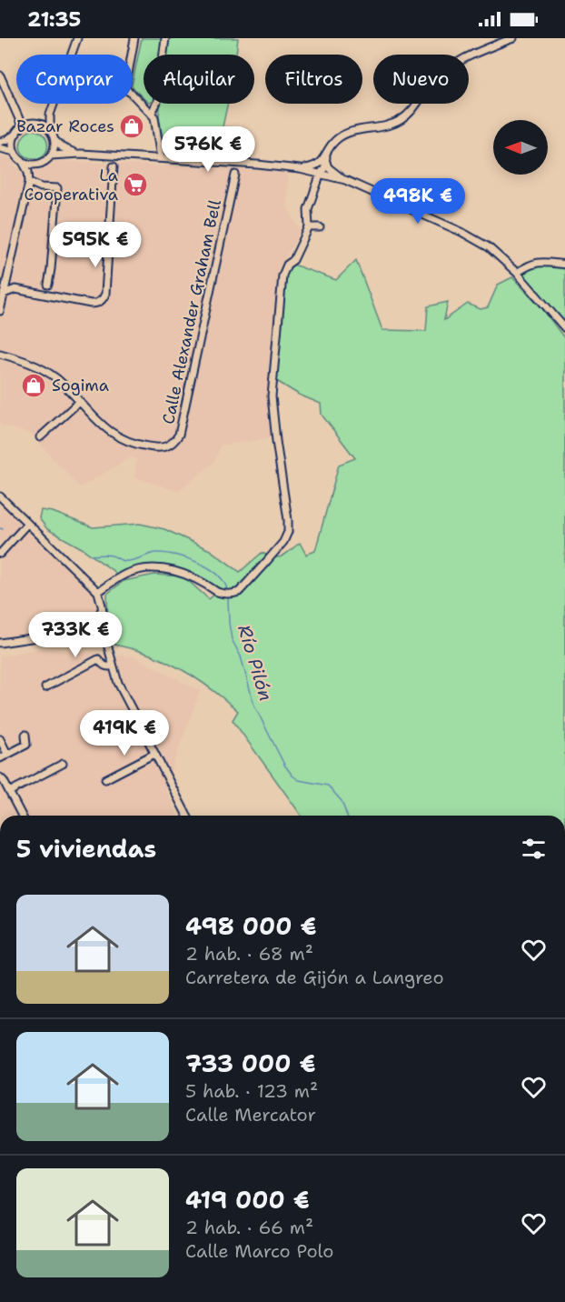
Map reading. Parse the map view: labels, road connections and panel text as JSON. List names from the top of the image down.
{
  "streets": {
    "street": ["Calle Alexander Graham Bell"]
  },
  "water": ["Río Pilón"],
  "places": {
    "shop": ["Bazar Roces", "Sogima"],
    "supermarket": ["La Cooperativa"]
  },
  "north": "left",
  "page": {
    "status": "21:35",
    "chip": [
      "Comprar",
      "Alquilar",
      "Filtros",
      "Nuevo"
    ],
    "price": [
      "576K €",
      "498K €",
      "595K €",
      "733K €",
      "419K €"
    ],
    "heading": "5 viviendas",
    "list": [
      {
        "name": "498 000 €",
        "note": "2 hab. · 68 m² · Carretera de Gijón a Langreo"
      },
      {
        "name": "733 000 €",
        "note": "5 hab. · 123 m² · Calle Mercator"
      },
      {
        "name": "419 000 €",
        "note": "2 hab. · 66 m² · Calle Marco Polo"
      }
    ]
  }
}
